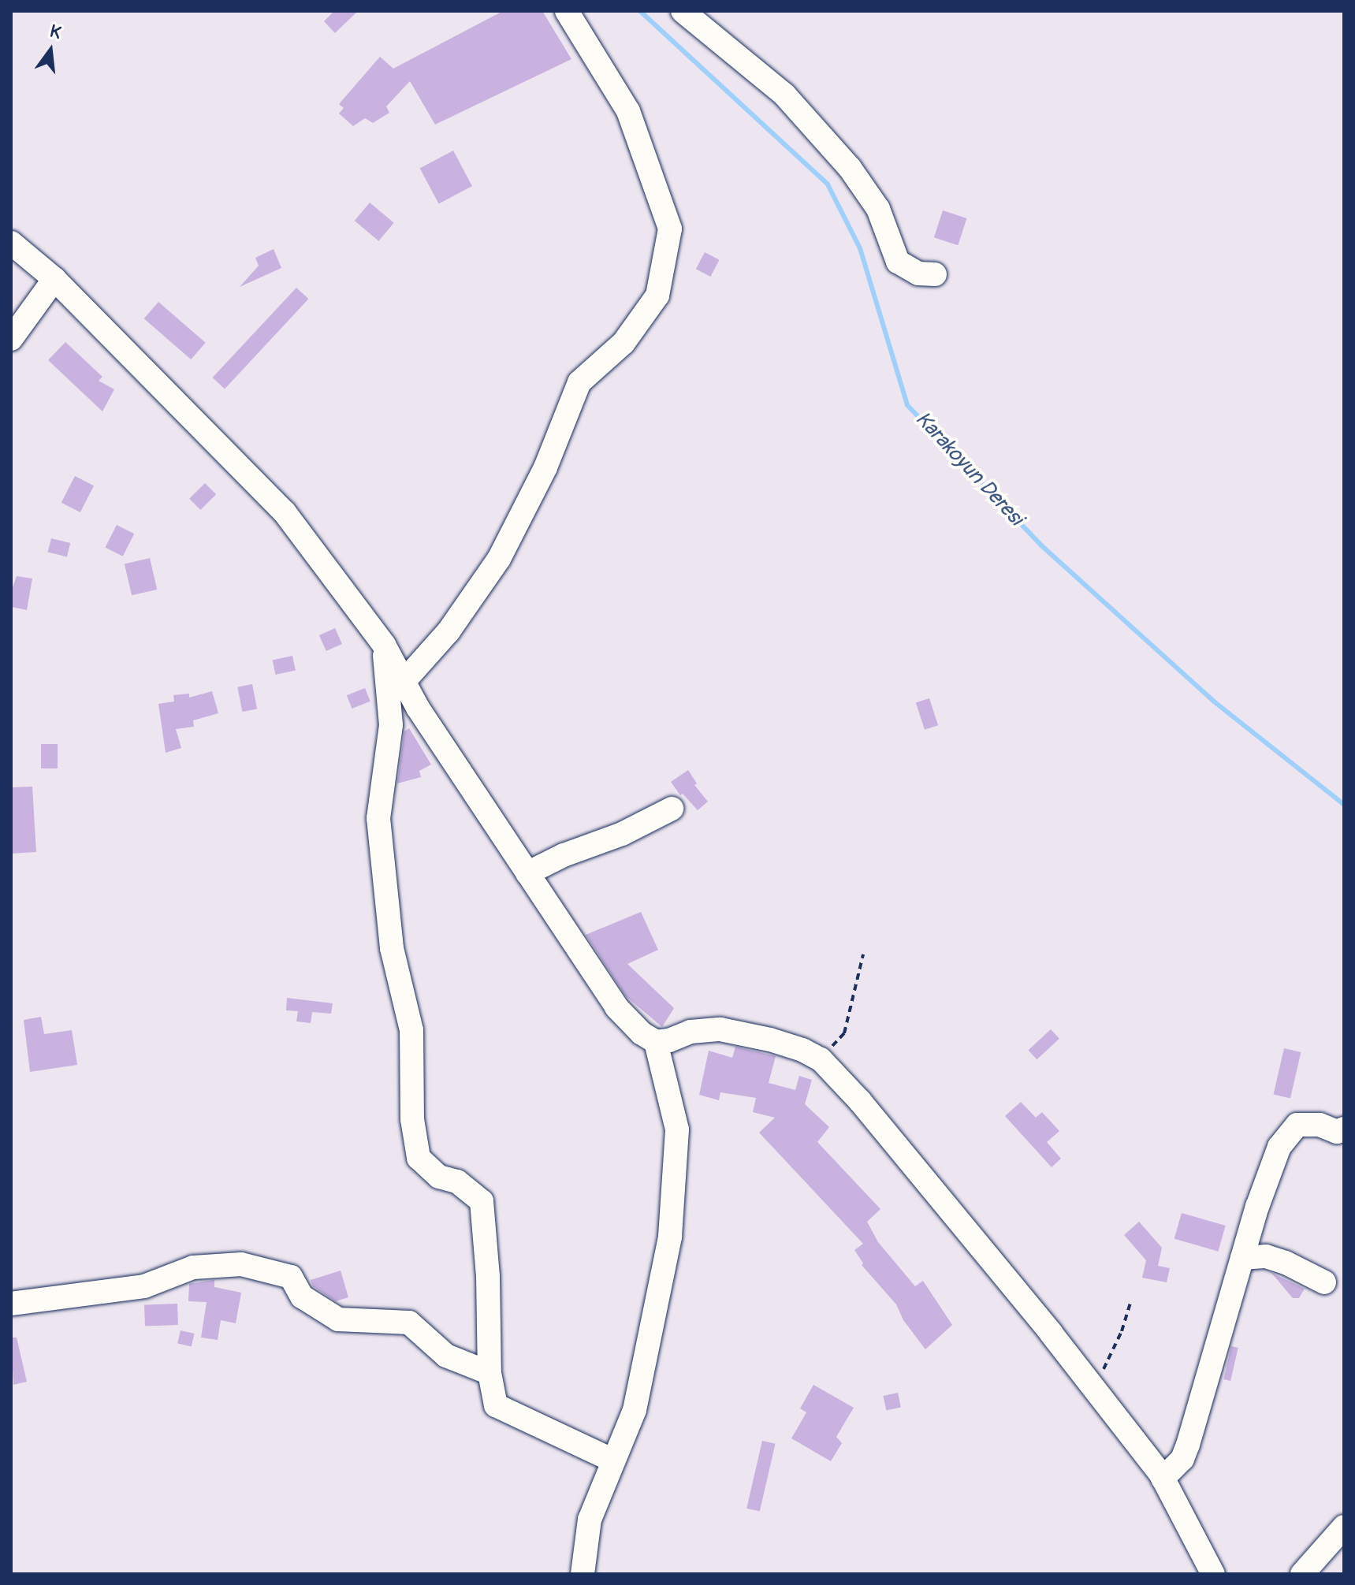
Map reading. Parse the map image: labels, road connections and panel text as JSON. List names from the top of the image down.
{
  "water": ["Karakoyun Deresi"],
  "north": "top"
}
